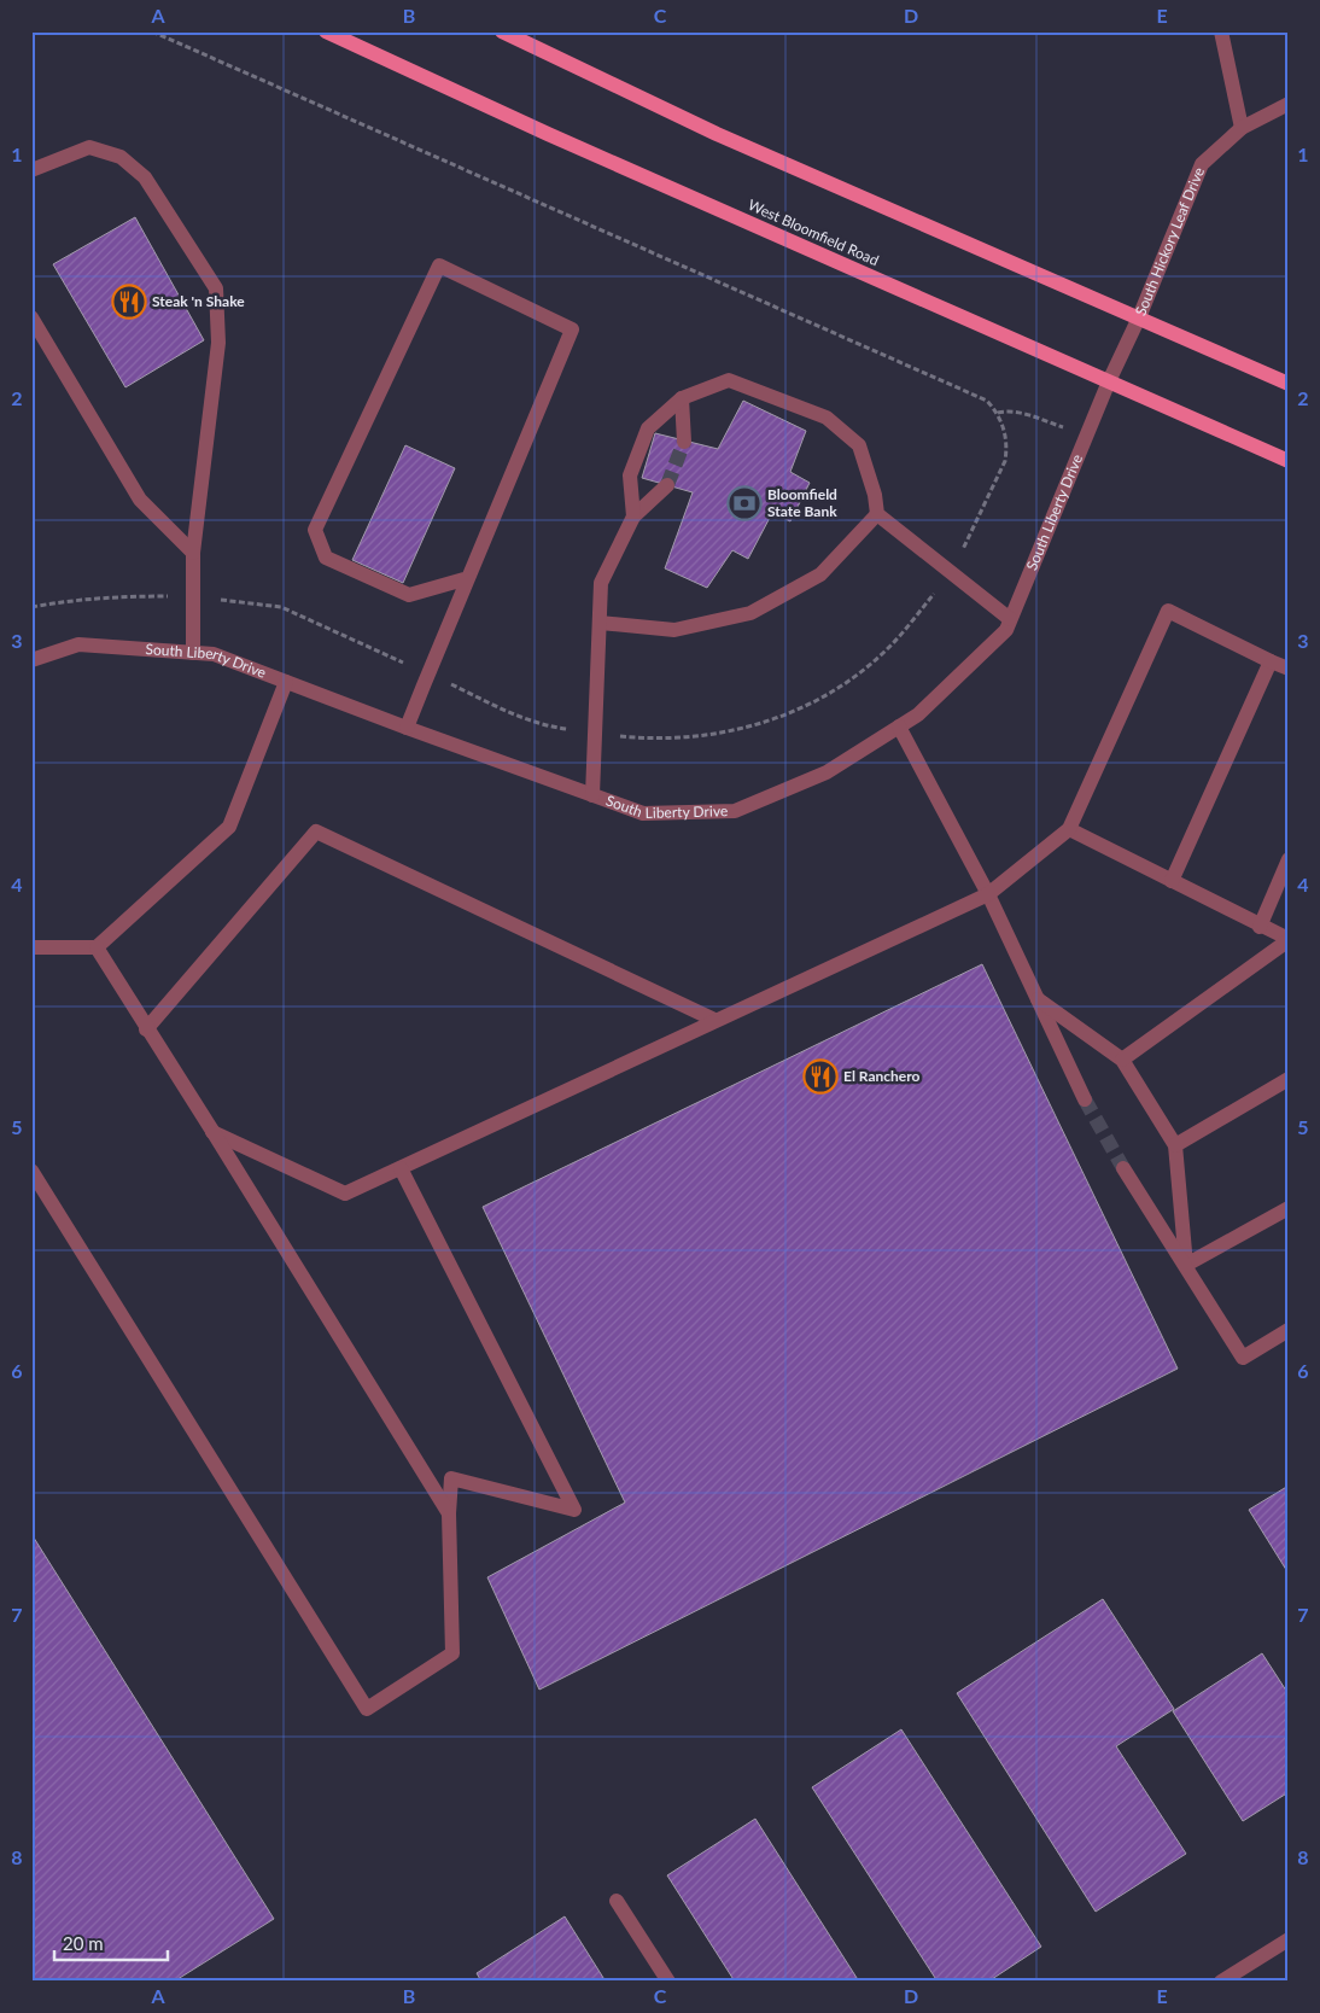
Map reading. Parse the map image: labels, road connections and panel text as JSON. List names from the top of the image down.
{
  "streets": {
    "main road": ["West Bloomfield Road"],
    "street": ["South Hickory Leaf Drive", "South Liberty Drive"]
  },
  "crossings": [
    ["West Bloomfield Road", "South Hickory Leaf Drive"],
    ["West Bloomfield Road", "South Liberty Drive"],
    ["South Hickory Leaf Drive", "South Liberty Drive"]
  ],
  "places": {
    "restaurant": ["Steak 'n Shake", "El Ranchero"],
    "bank": ["Bloomfield State Bank"]
  },
  "scale_bar": "20 m",
  "grid": {
    "columns": [
      "A",
      "B",
      "C",
      "D",
      "E"
    ],
    "rows": [
      "1",
      "2",
      "3",
      "4",
      "5",
      "6",
      "7",
      "8"
    ]
  }
}
